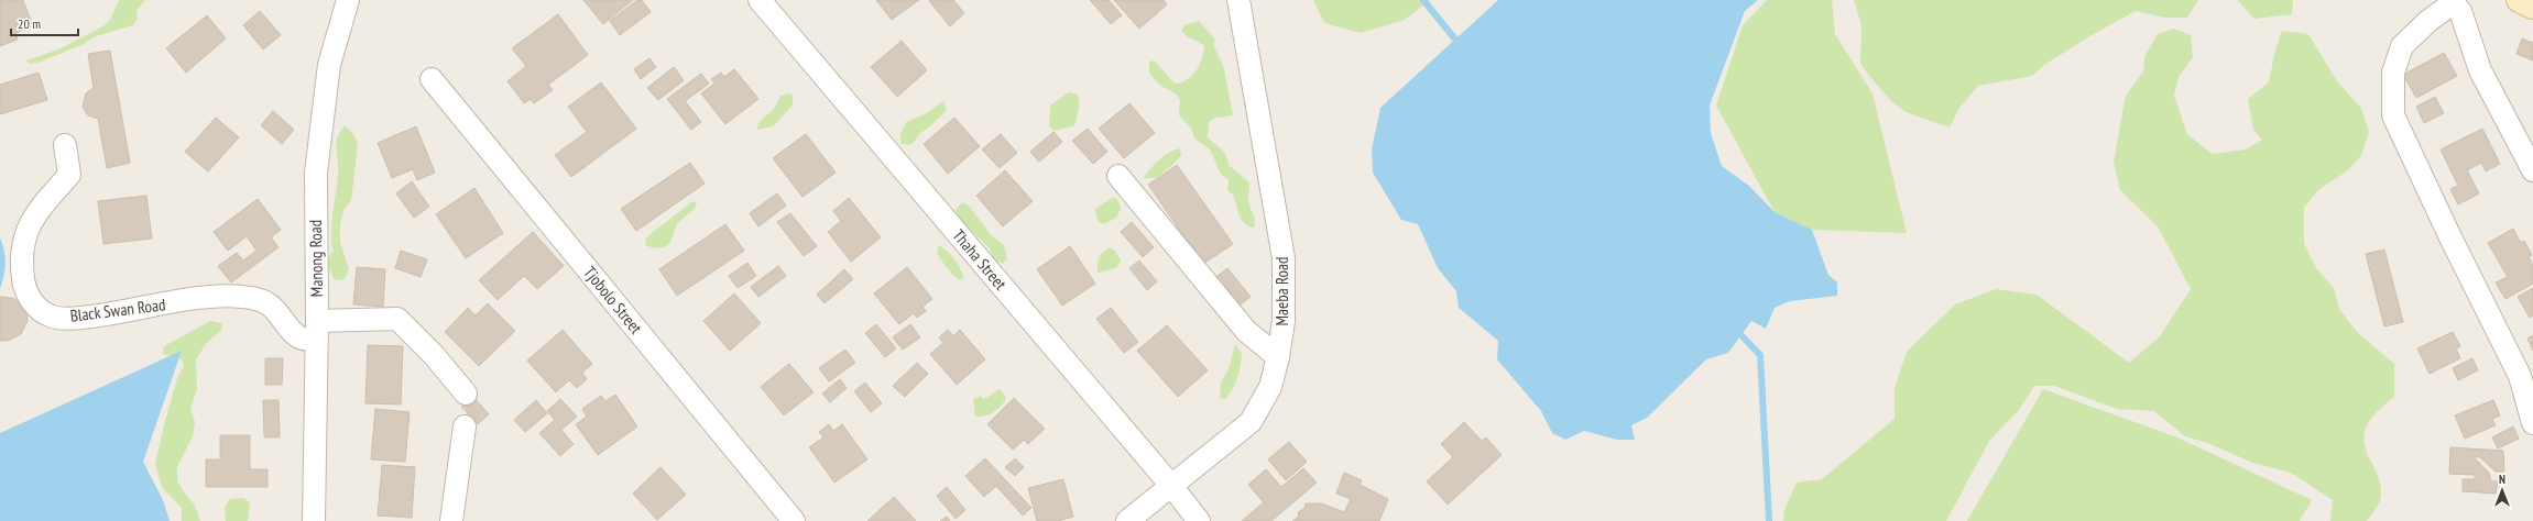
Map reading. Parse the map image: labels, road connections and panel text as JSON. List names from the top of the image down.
{
  "streets": {
    "street": [
      "Manong Road",
      "Thaha Street",
      "Maeba Road",
      "Tjobolo Street",
      "Black Swan Road"
    ]
  },
  "crossings": [
    ["Manong Road", "Black Swan Road"],
    ["Thaha Street", "Maeba Road"]
  ],
  "scale_bar": "20 m",
  "north": "top"
}
